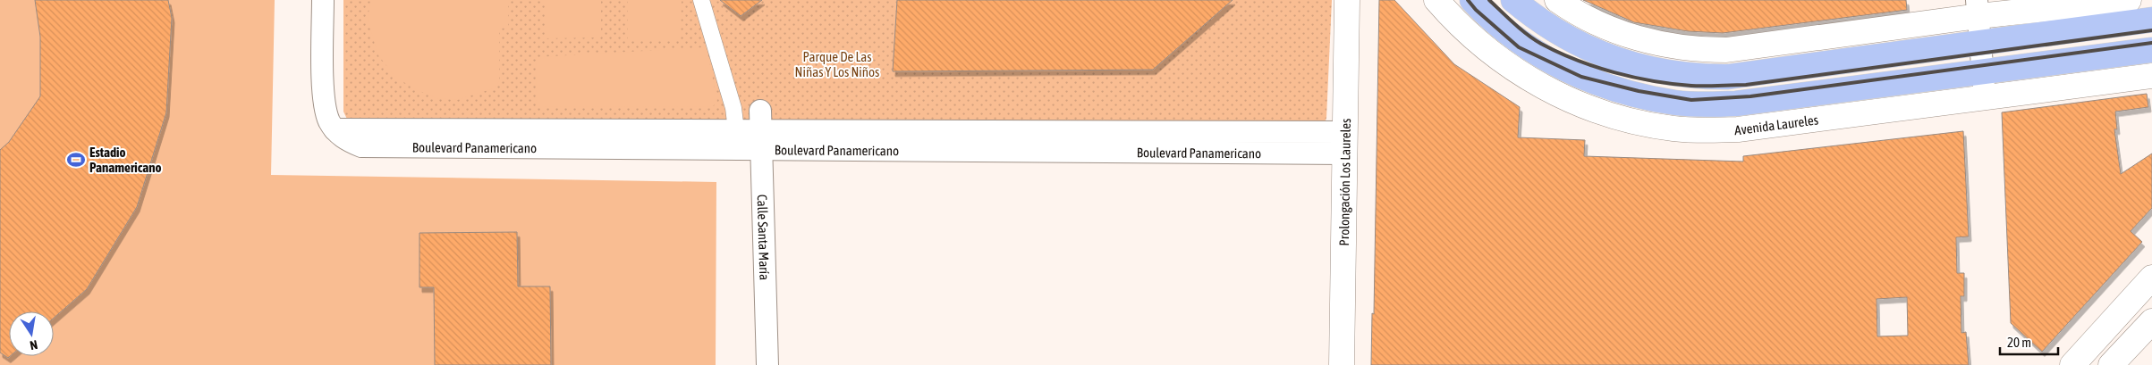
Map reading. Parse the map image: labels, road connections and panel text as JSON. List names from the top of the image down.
{
  "streets": {
    "main road": ["Avenida Laureles", "Prolongación Los Laureles"],
    "street": ["Boulevard Panamericano", "Calle Santa María"]
  },
  "crossings": [
    ["Boulevard Panamericano", "Prolongación Los Laureles"],
    ["Boulevard Panamericano", "Calle Santa María"]
  ],
  "parks": ["Parque De Las Niñas Y Los Niños"],
  "places": {
    "sports": ["Estadio Panamericano"]
  },
  "scale_bar": "20 m",
  "north": "bottom"
}
